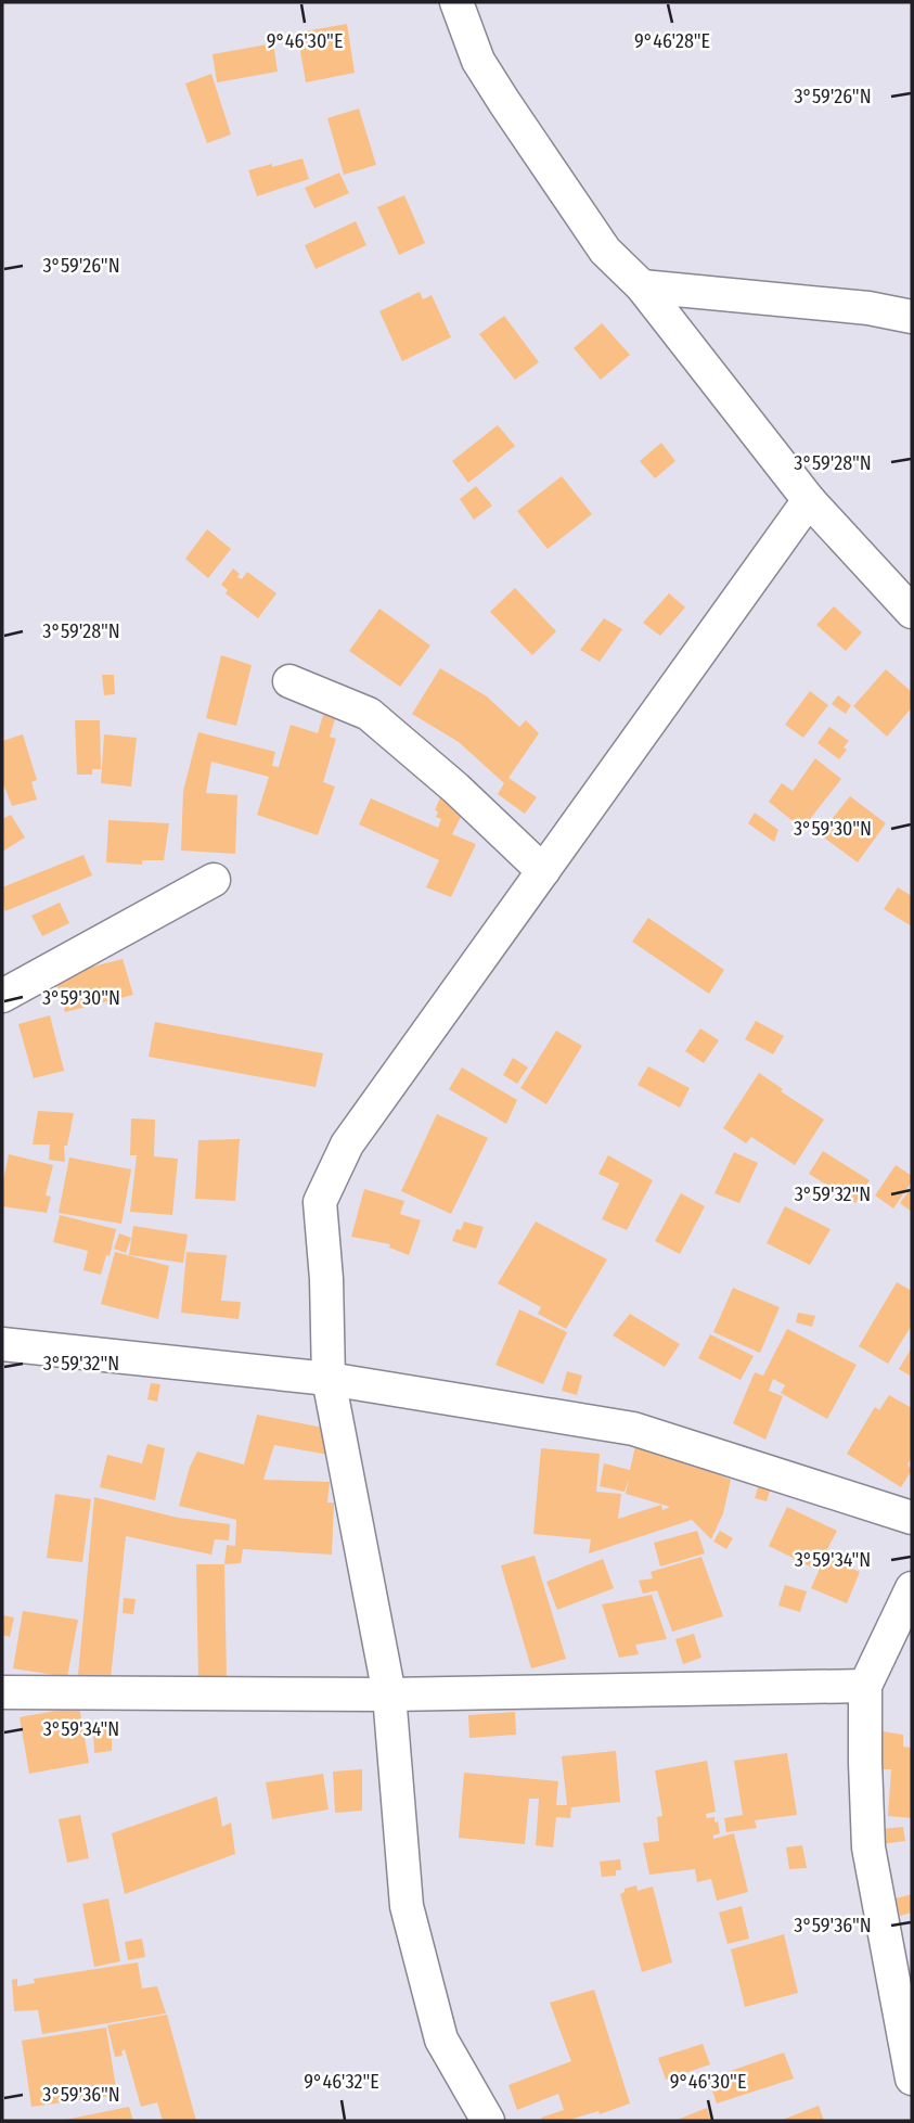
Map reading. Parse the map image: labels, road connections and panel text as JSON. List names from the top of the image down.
{
  "coordinates": [
    "9°46'30\"E",
    "9°46'28\"E",
    "3°59'26\"N",
    "3°59'28\"N",
    "3°59'30\"N",
    "3°59'32\"N",
    "3°59'34\"N",
    "3°59'36\"N",
    "9°46'32\"E"
  ]
}
